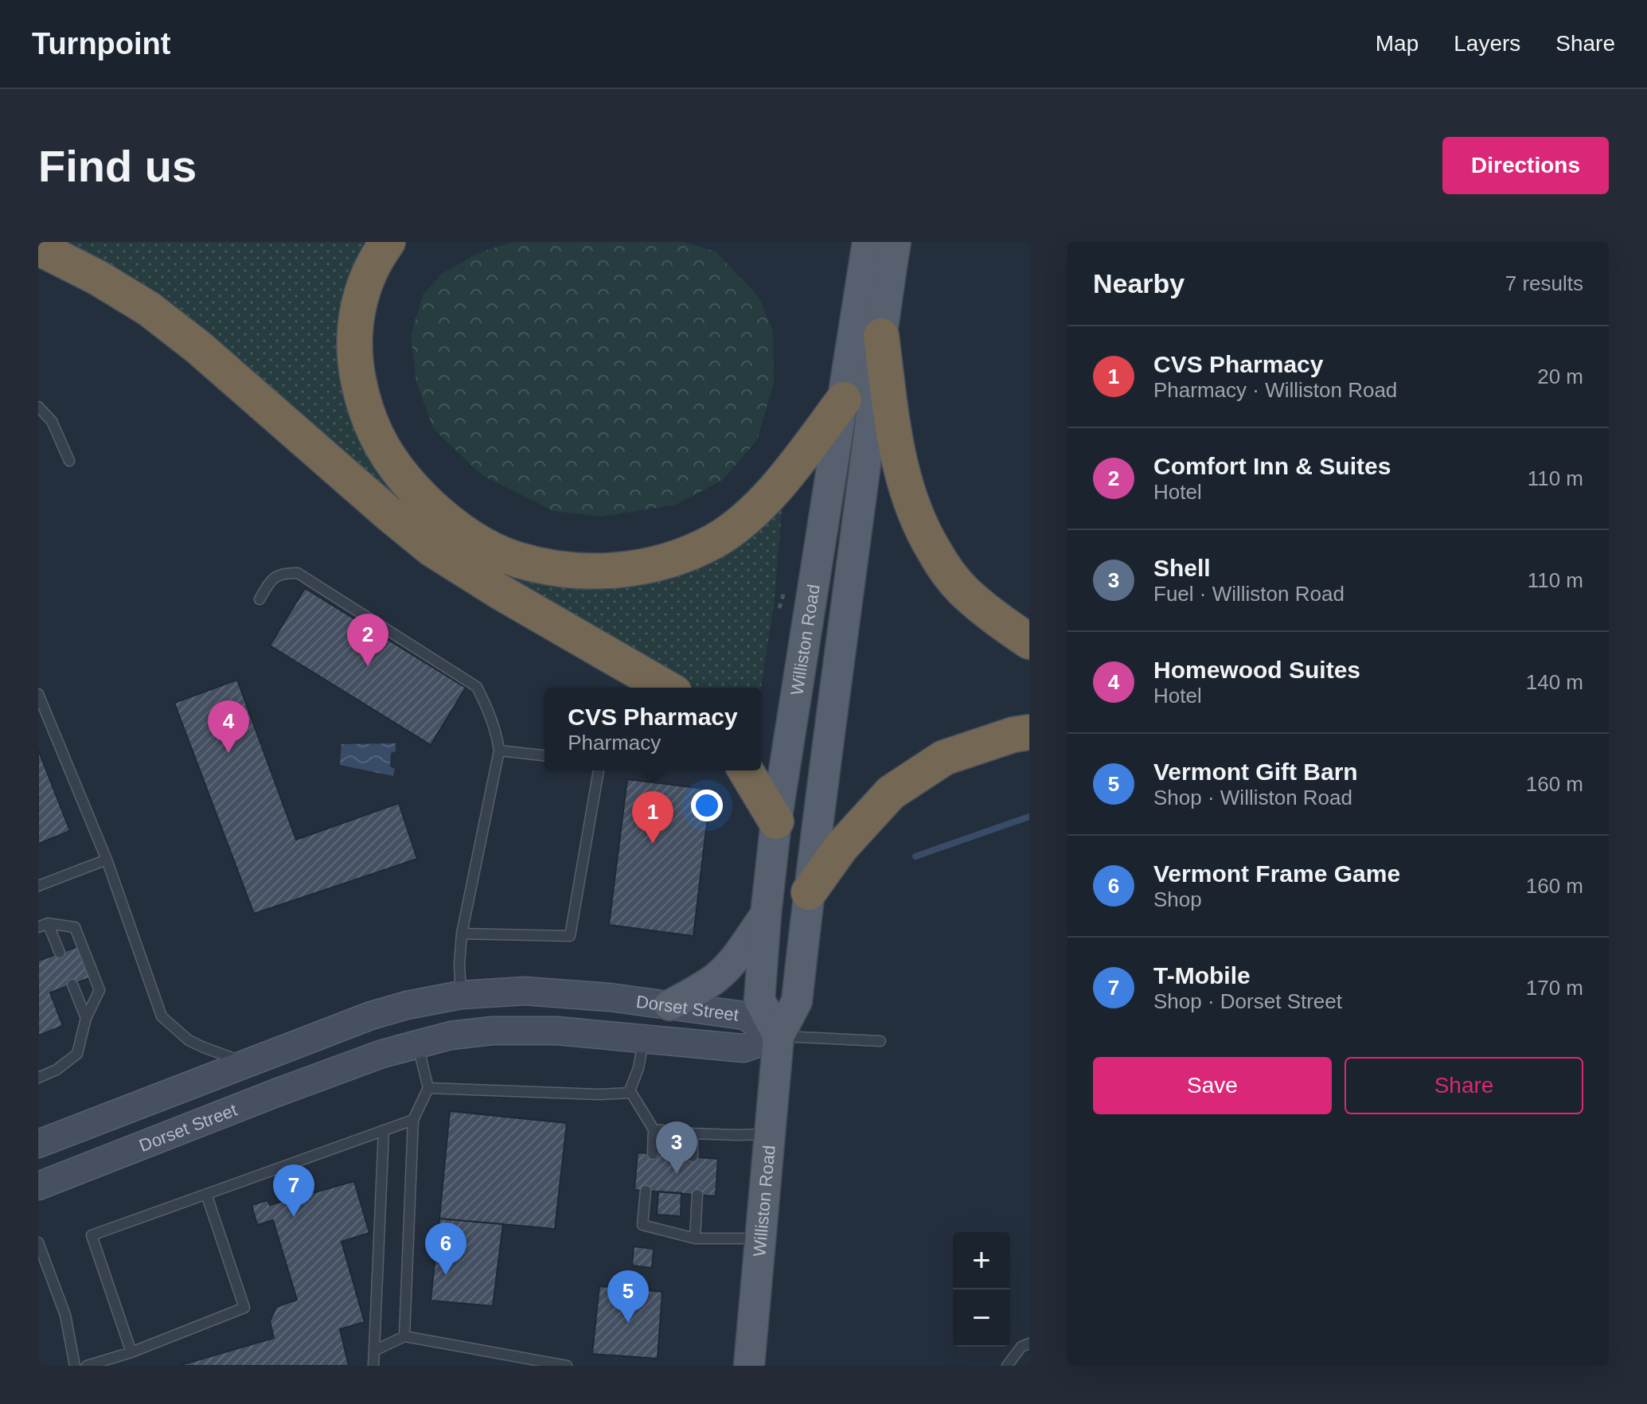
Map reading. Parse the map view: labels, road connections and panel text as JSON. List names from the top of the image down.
{
  "streets": {
    "main road": ["Williston Road", "Dorset Street"]
  },
  "crossings": [
    ["Williston Road", "Dorset Street"]
  ],
  "page": {
    "header": "Turnpoint",
    "nav": ["Map", "Layers", "Share"],
    "buttons": [
      "Directions",
      ["Save", "Share"]
    ],
    "title": "Find us",
    "heading": ["Nearby", "7 results"],
    "list": [
      {
        "mark": "1",
        "name": "CVS Pharmacy",
        "note": "Pharmacy · Williston Road",
        "value": "20 m"
      },
      {
        "mark": "2",
        "name": "Comfort Inn & Suites",
        "note": "Hotel",
        "value": "110 m"
      },
      {
        "mark": "3",
        "name": "Shell",
        "note": "Fuel · Williston Road",
        "value": "110 m"
      },
      {
        "mark": "4",
        "name": "Homewood Suites",
        "note": "Hotel",
        "value": "140 m"
      },
      {
        "mark": "5",
        "name": "Vermont Gift Barn",
        "note": "Shop · Williston Road",
        "value": "160 m"
      },
      {
        "mark": "6",
        "name": "Vermont Frame Game",
        "note": "Shop",
        "value": "160 m"
      },
      {
        "mark": "7",
        "name": "T-Mobile",
        "note": "Shop · Dorset Street",
        "value": "170 m"
      }
    ],
    "pins": [
      "2",
      "4",
      "1",
      "3",
      "7",
      "6",
      "5"
    ],
    "popup": ["CVS Pharmacy", "Pharmacy"],
    "map_buttons": ["+", "−"]
  }
}
